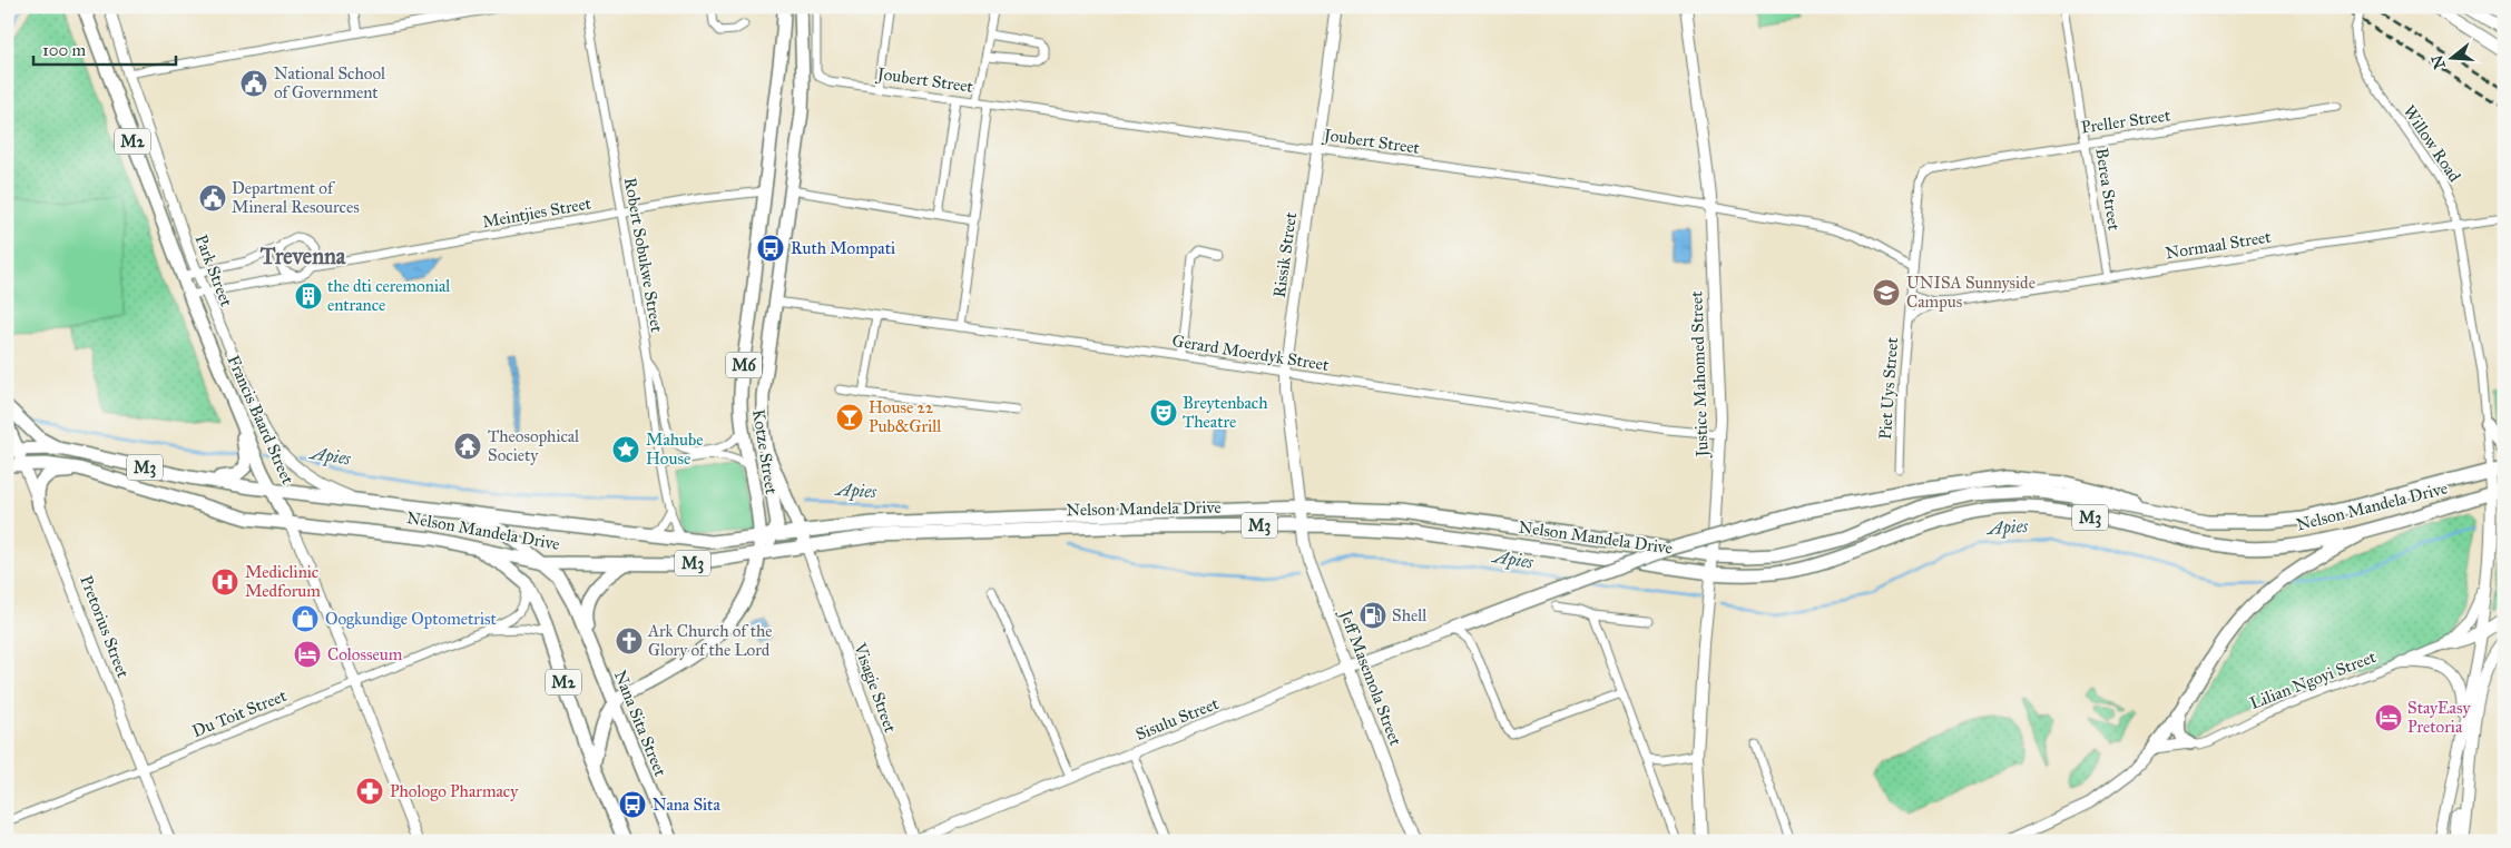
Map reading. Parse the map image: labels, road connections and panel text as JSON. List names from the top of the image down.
{
  "streets": {
    "main road": [
      "M2",
      "Rissik Street",
      "M6",
      "Justice Mahomed Street",
      "Francis Baard Street",
      "Kotze Street",
      "M3",
      "Nelson Mandela Drive",
      "Pretorius Street",
      "Jeff Masemola Street",
      "Nana Sita Street"
    ],
    "street": [
      "Joubert Street",
      "Preller Street",
      "Willow Road",
      "Berea Street",
      "Meintjies Street",
      "Normaal Street",
      "Robert Sobukwe Street",
      "Park Street",
      "Gerard Moerdyk Street",
      "Piet Uys Street",
      "Lilian Ngoyi Street",
      "Visagie Street",
      "Du Toit Street",
      "Sisulu Street"
    ]
  },
  "crossings": [
    ["Joubert Street", "Rissik Street"],
    ["Joubert Street", "Justice Mahomed Street"],
    ["Joubert Street", "Piet Uys Street"],
    ["Preller Street", "Berea Street"],
    ["Preller Street", "Piet Uys Street"],
    ["M2", "Kotze Street"],
    ["M2", "Nelson Mandela Drive"],
    ["M2", "Du Toit Street"],
    ["Willow Road", "Normaal Street"],
    ["Willow Road", "Nelson Mandela Drive"],
    ["Berea Street", "Normaal Street"],
    ["Meintjies Street", "Robert Sobukwe Street"],
    ["Meintjies Street", "Kotze Street"],
    ["Normaal Street", "Piet Uys Street"],
    ["Robert Sobukwe Street", "Nelson Mandela Drive"],
    ["Rissik Street", "Gerard Moerdyk Street"],
    ["Rissik Street", "Nelson Mandela Drive"],
    ["Rissik Street", "Jeff Masemola Street"],
    ["Park Street", "Nelson Mandela Drive"],
    ["Gerard Moerdyk Street", "Justice Mahomed Street"],
    ["Gerard Moerdyk Street", "Kotze Street"],
    ["Justice Mahomed Street", "Nelson Mandela Drive"],
    ["Francis Baard Street", "Nelson Mandela Drive"],
    ["Francis Baard Street", "Du Toit Street"],
    ["Kotze Street", "Nelson Mandela Drive"],
    ["Kotze Street", "Visagie Street"],
    ["Kotze Street", "Nana Sita Street"],
    ["Nelson Mandela Drive", "Pretorius Street"],
    ["Nelson Mandela Drive", "Jeff Masemola Street"],
    ["Nelson Mandela Drive", "Visagie Street"],
    ["Nelson Mandela Drive", "Nana Sita Street"],
    ["Pretorius Street", "Du Toit Street"],
    ["Jeff Masemola Street", "Sisulu Street"],
    ["Visagie Street", "Sisulu Street"]
  ],
  "districts": ["Trevenna"],
  "water": ["Apies"],
  "places": {
    "public building": ["National School of Government", "Department of Mineral Resources"],
    "bus stop": ["Ruth Mompati", "Nana Sita"],
    "school or university": ["UNISA Sunnyside Campus"],
    "building": ["the dti ceremonial entrance"],
    "theatre": ["Breytenbach Theatre"],
    "bar": ["House 22 Pub&Grill"],
    "temple": ["Theosophical Society"],
    "place": ["Mahube House"],
    "hospital": ["Mediclinic Medforum"],
    "fuel station": ["Shell"],
    "shop": ["Oogkundige Optometrist"],
    "church": ["Ark Church of the Glory of the Lord"],
    "hotel": ["Colosseum", "StayEasy Pretoria"],
    "pharmacy": ["Phologo Pharmacy"]
  },
  "scale_bar": "100 m",
  "north": "left"
}
